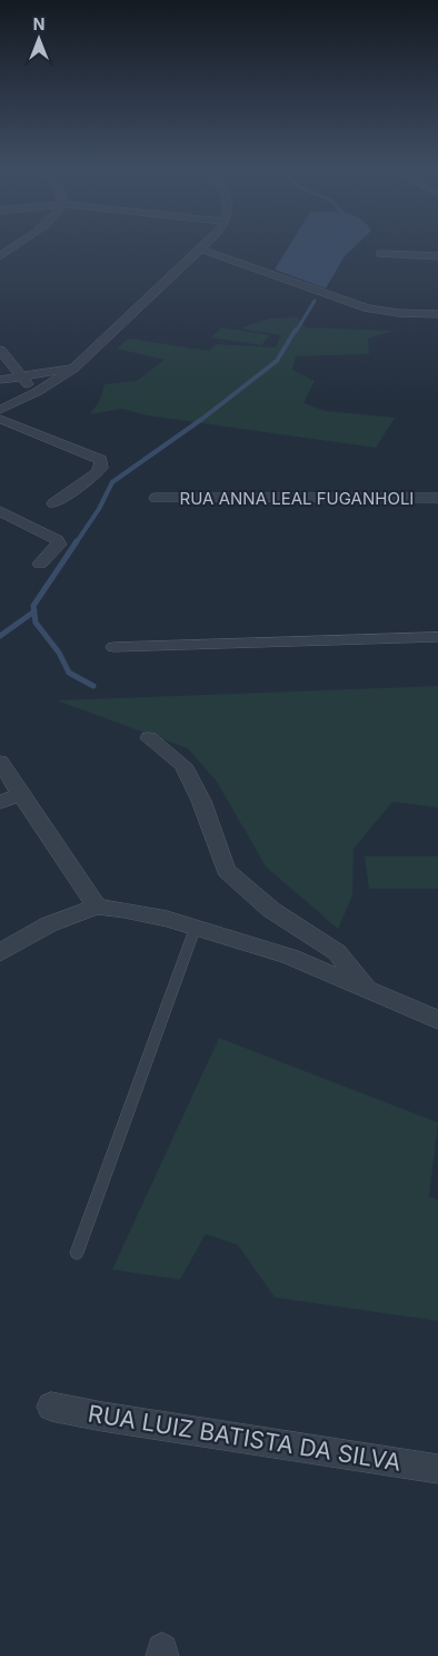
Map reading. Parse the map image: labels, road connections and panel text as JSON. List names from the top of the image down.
{
  "streets": {
    "street": ["RUA ANNA LEAL FUGANHOLI", "RUA LUIZ BATISTA DA SILVA"]
  },
  "north": "top"
}
